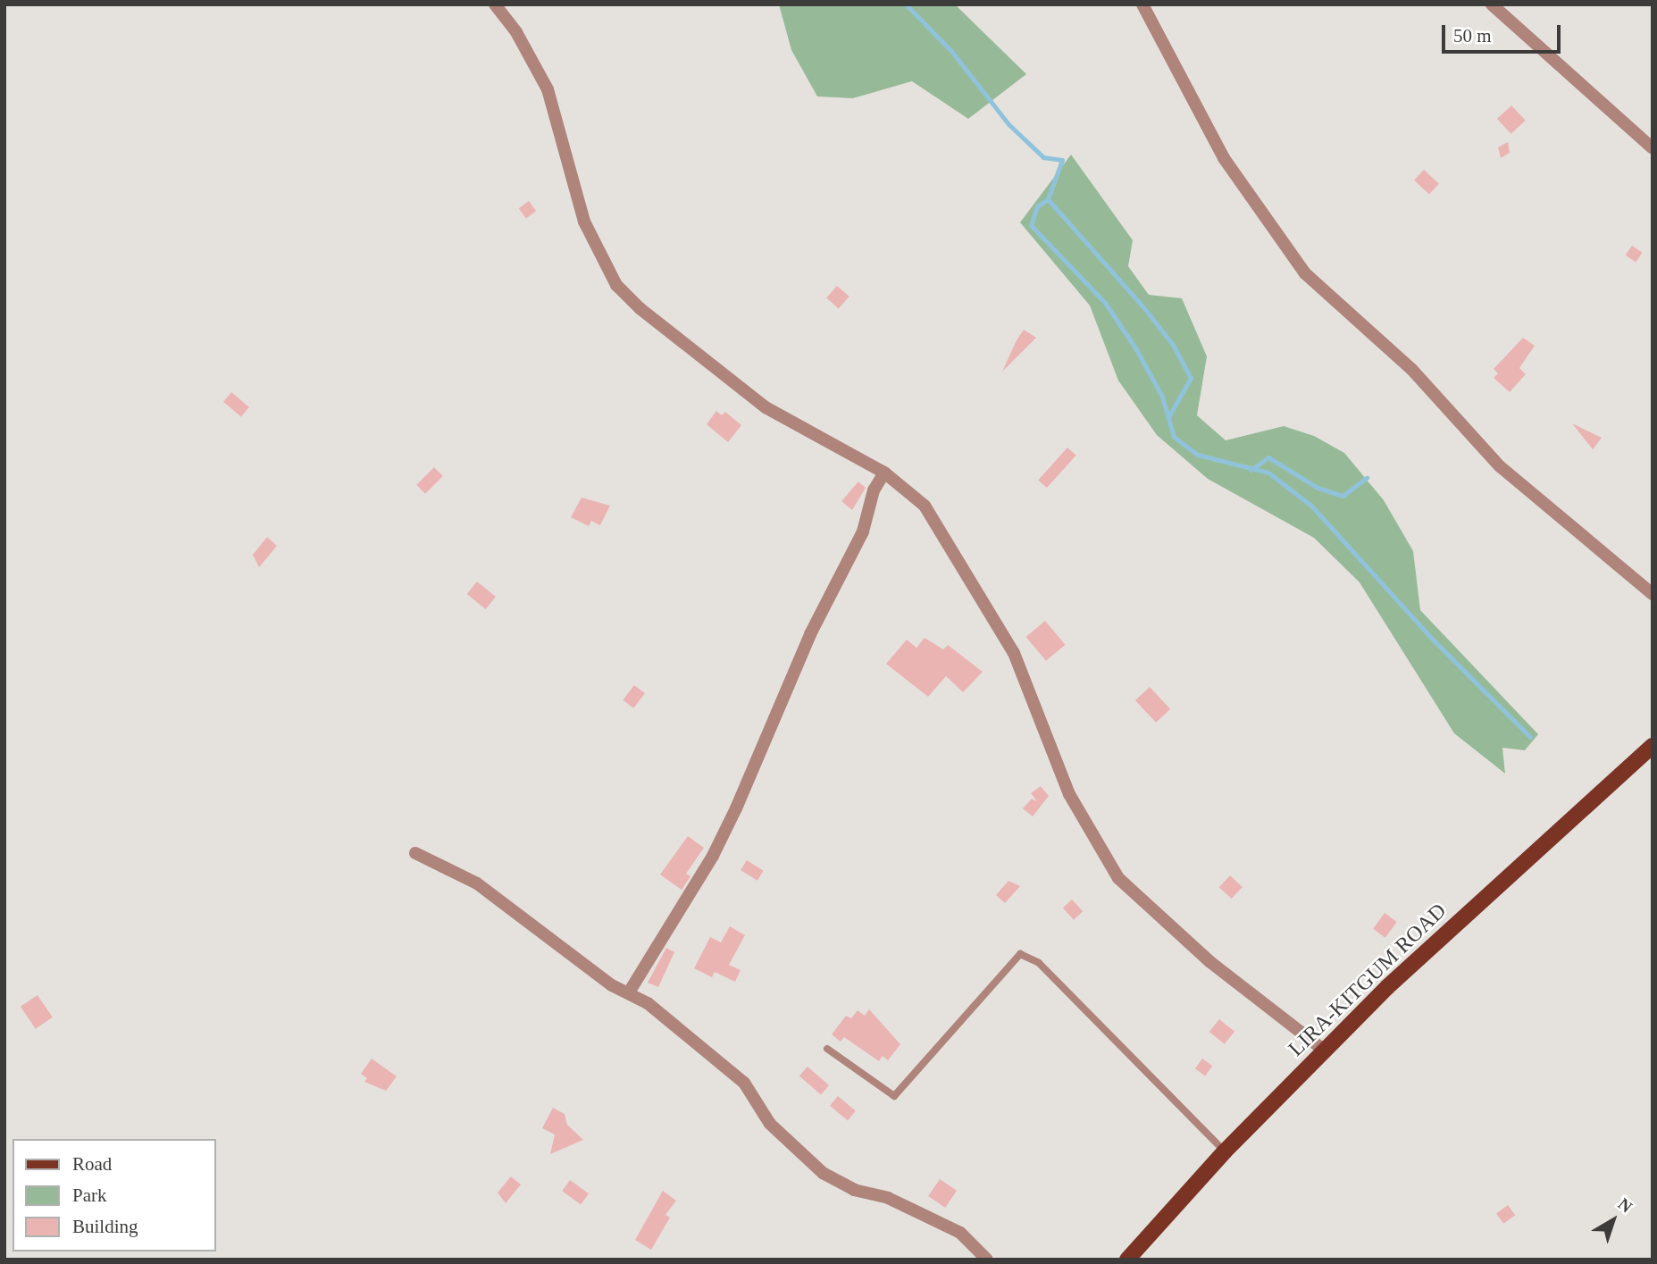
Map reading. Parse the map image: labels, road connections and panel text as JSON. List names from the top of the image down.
{
  "streets": {
    "main road": ["LIRA-KITGUM ROAD"]
  },
  "legend": ["Road", "Park", "Building"],
  "scale_bar": "50 m",
  "north": "top right"
}
